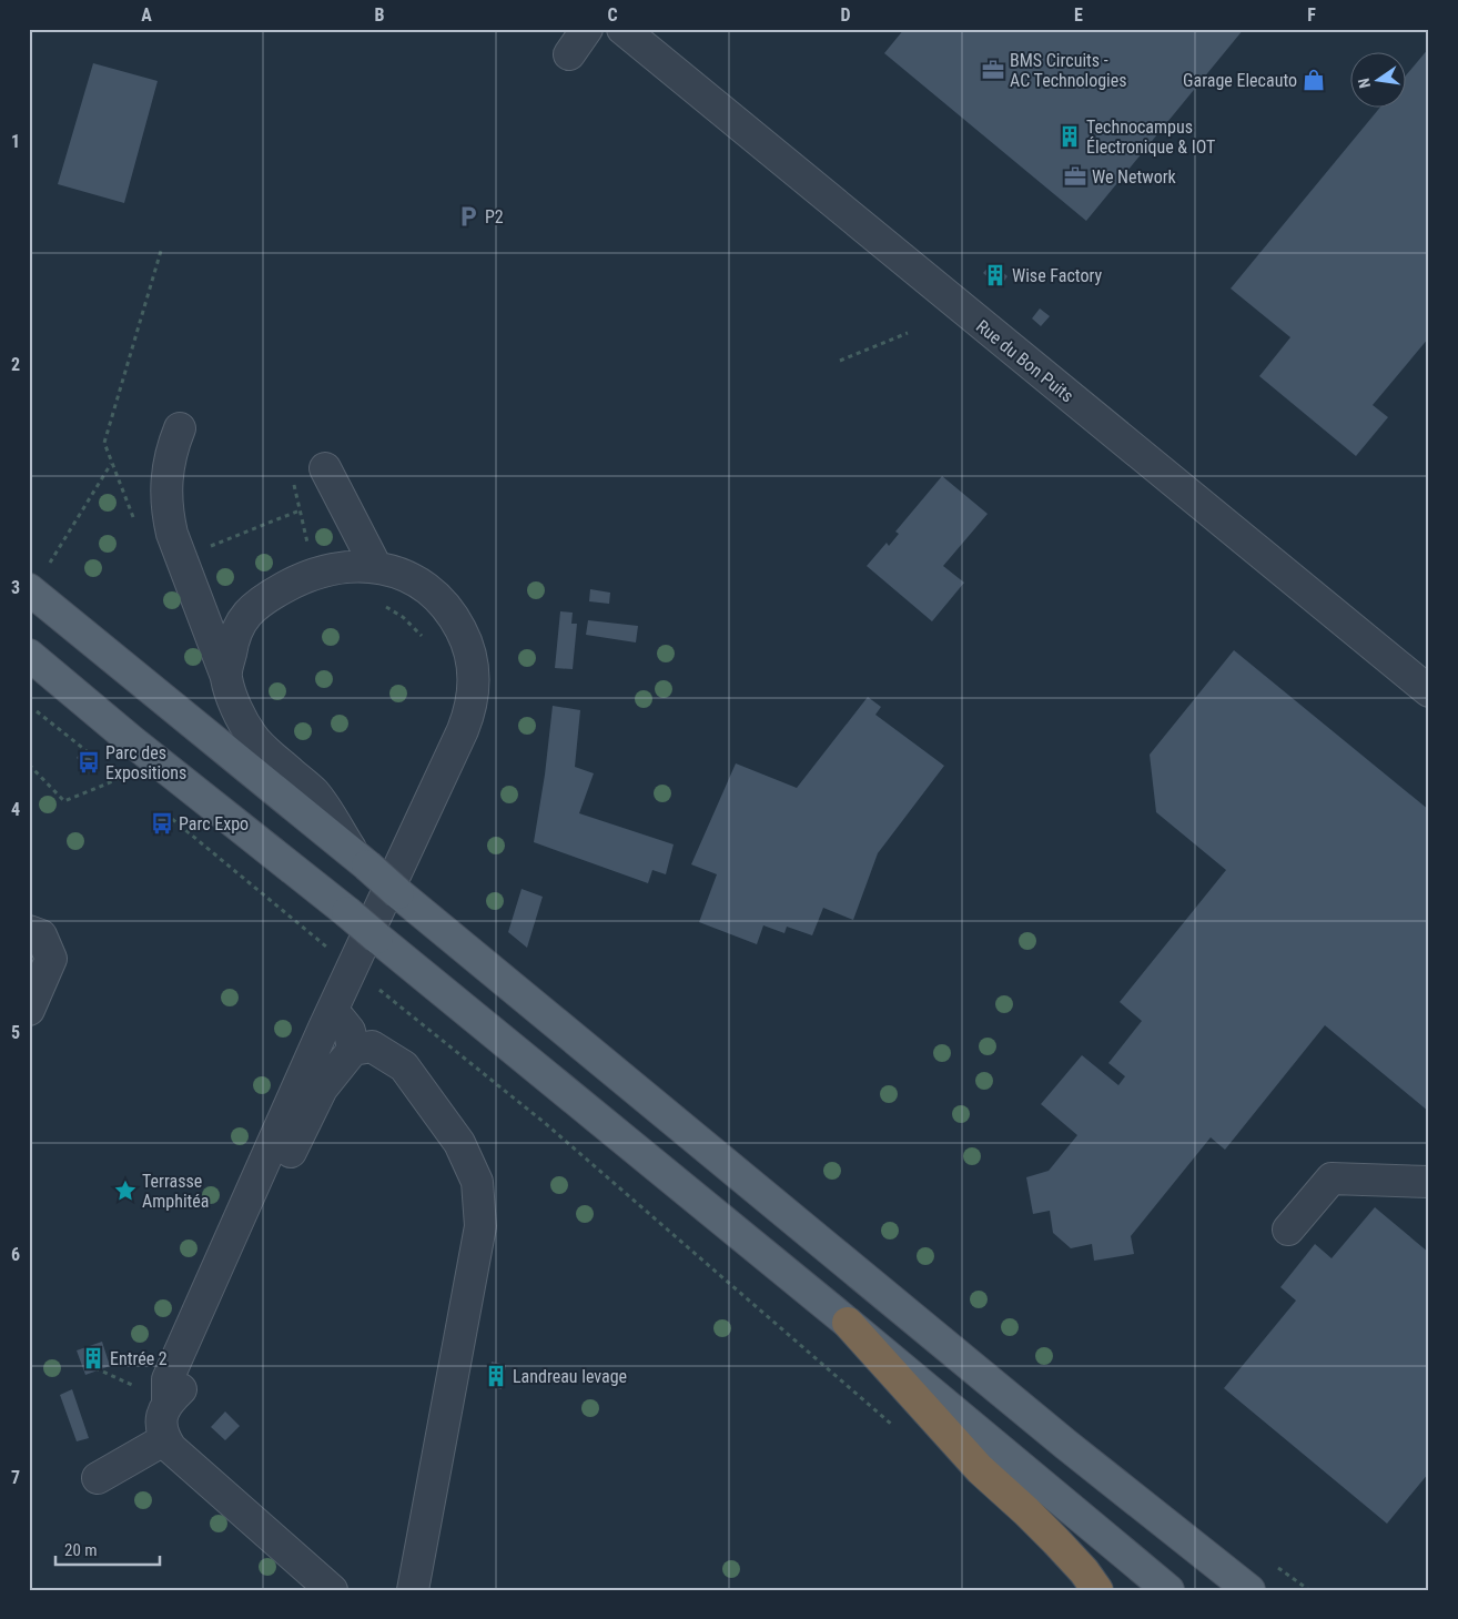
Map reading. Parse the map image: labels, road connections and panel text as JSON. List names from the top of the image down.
{
  "streets": {
    "street": ["Rue du Bon Puits"]
  },
  "places": {
    "office": ["BMS Circuits - AC Technologies", "We Network"],
    "shop": ["Garage Elecauto"],
    "building": [
      "Technocampus Électronique & IOT",
      "Wise Factory",
      "Entrée 2",
      "Landreau levage"
    ],
    "parking": ["P2"],
    "bus stop": ["Parc des Expositions", "Parc Expo"],
    "place": ["Terrasse Amphitéa"]
  },
  "scale_bar": "20 m",
  "north": "left",
  "grid": {
    "columns": [
      "A",
      "B",
      "C",
      "D",
      "E",
      "F"
    ],
    "rows": [
      "1",
      "2",
      "3",
      "4",
      "5",
      "6",
      "7"
    ]
  }
}
